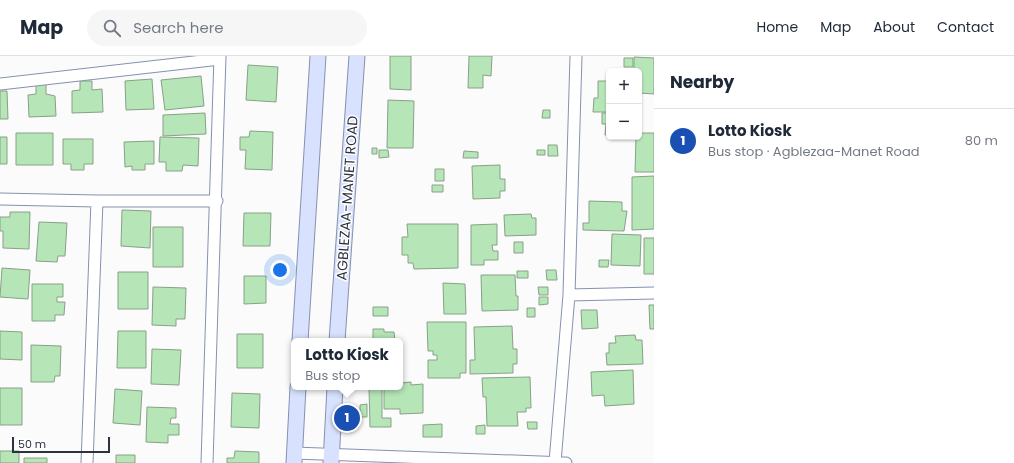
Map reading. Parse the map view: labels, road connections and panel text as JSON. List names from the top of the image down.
{
  "streets": {
    "main road": ["AGBLEZAA-MANET ROAD"]
  },
  "scale_bar": "50 m",
  "page": {
    "header": "Map",
    "search": "Search here",
    "nav": [
      "Home",
      "Map",
      "About",
      "Contact"
    ],
    "heading": "Nearby",
    "map_buttons": ["+", "−"],
    "list": [
      {
        "mark": "1",
        "name": "Lotto Kiosk",
        "note": "Bus stop · Agblezaa-Manet Road",
        "value": "80 m"
      }
    ],
    "popup": ["Lotto Kiosk", "Bus stop"],
    "pins": "1",
    "scale": "50 m"
  }
}
